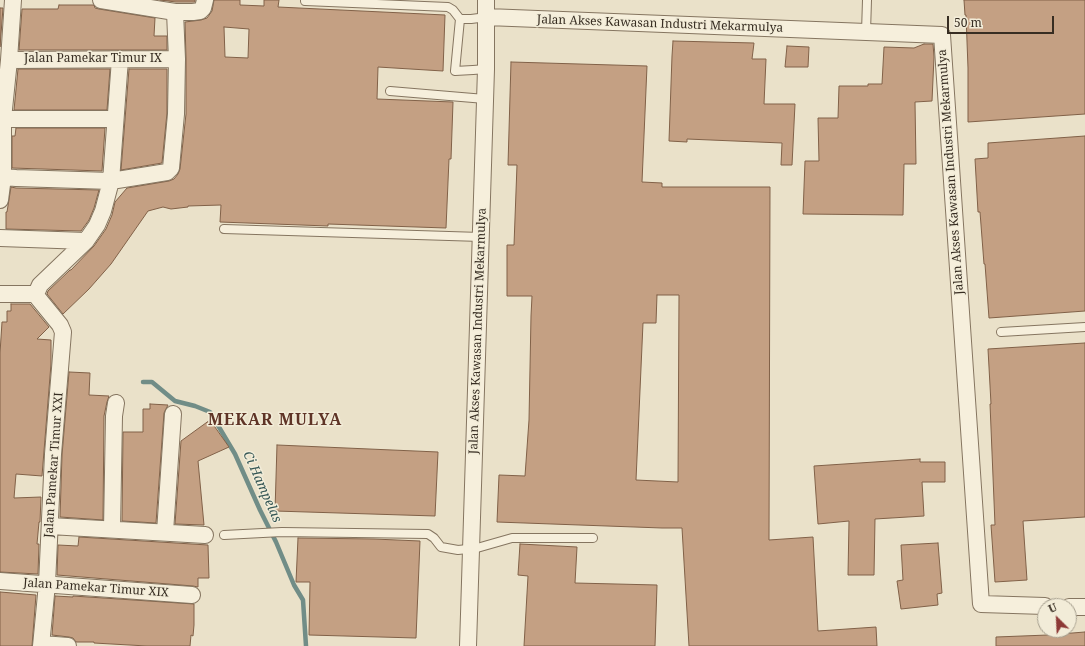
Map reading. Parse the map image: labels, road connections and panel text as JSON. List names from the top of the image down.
{
  "streets": {
    "street": [
      "Jalan Akses Kawasan Industri Mekarmulya",
      "Jalan Pamekar Timur IX",
      "Jalan Pamekar Timur XXI",
      "Jalan Pamekar Timur XIX"
    ]
  },
  "crossings": [
    ["Jalan Pamekar Timur XXI", "Jalan Pamekar Timur XIX"]
  ],
  "districts": ["MEKAR MULYA"],
  "water": ["Ci Hampelas"],
  "scale_bar": "50 m",
  "north": "top left"
}
